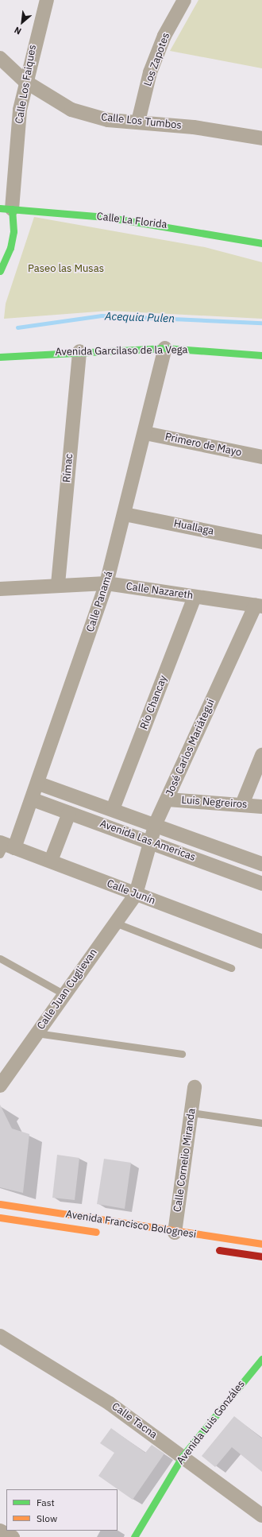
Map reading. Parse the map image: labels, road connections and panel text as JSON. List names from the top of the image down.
{
  "streets": {
    "main road": [
      "Calle La Florida",
      "Avenida Garcilaso de la Vega",
      "Avenida Francisco Bolognesi",
      "Avenida Luis Gonzáles"
    ],
    "street": [
      "Los Zapotes",
      "Calle Los Faiques",
      "Calle Los Tumbos",
      "Primero de Mayo",
      "Rímac",
      "Huallaga",
      "Calle Nazareth",
      "Calle Panamá",
      "Río Chancay",
      "José Carlos Mariátegui",
      "Luis Negreiros",
      "Avenida Las Americas",
      "Calle Junín",
      "Calle Juan Cuglievan",
      "Calle Cornelio Miranda",
      "Calle Tacna"
    ]
  },
  "crossings": [
    ["Los Zapotes", "Calle Los Tumbos"],
    ["Calle Los Faiques", "Calle Los Tumbos"],
    ["Calle Los Faiques", "Calle La Florida"],
    ["Avenida Garcilaso de la Vega", "Rímac"],
    ["Avenida Garcilaso de la Vega", "Calle Panamá"],
    ["Primero de Mayo", "Calle Panamá"],
    ["Rímac", "Calle Nazareth"],
    ["Huallaga", "Calle Panamá"],
    ["Calle Nazareth", "Calle Panamá"],
    ["Calle Nazareth", "Río Chancay"],
    ["Calle Nazareth", "José Carlos Mariátegui"],
    ["Calle Panamá", "Avenida Las Americas"],
    ["Calle Panamá", "Calle Junín"],
    ["Río Chancay", "Avenida Las Americas"],
    ["José Carlos Mariátegui", "Luis Negreiros"],
    ["José Carlos Mariátegui", "Avenida Las Americas"],
    ["José Carlos Mariátegui", "Calle Junín"],
    ["José Carlos Mariátegui", "Calle Juan Cuglievan"],
    ["Calle Junín", "Calle Juan Cuglievan"],
    ["Calle Cornelio Miranda", "Avenida Francisco Bolognesi"],
    ["Calle Tacna", "Avenida Luis Gonzáles"]
  ],
  "water": ["Acequia Pulen"],
  "parks": ["Paseo las Musas"],
  "legend": ["Fast", "Slow"],
  "north": "bottom left"
}
